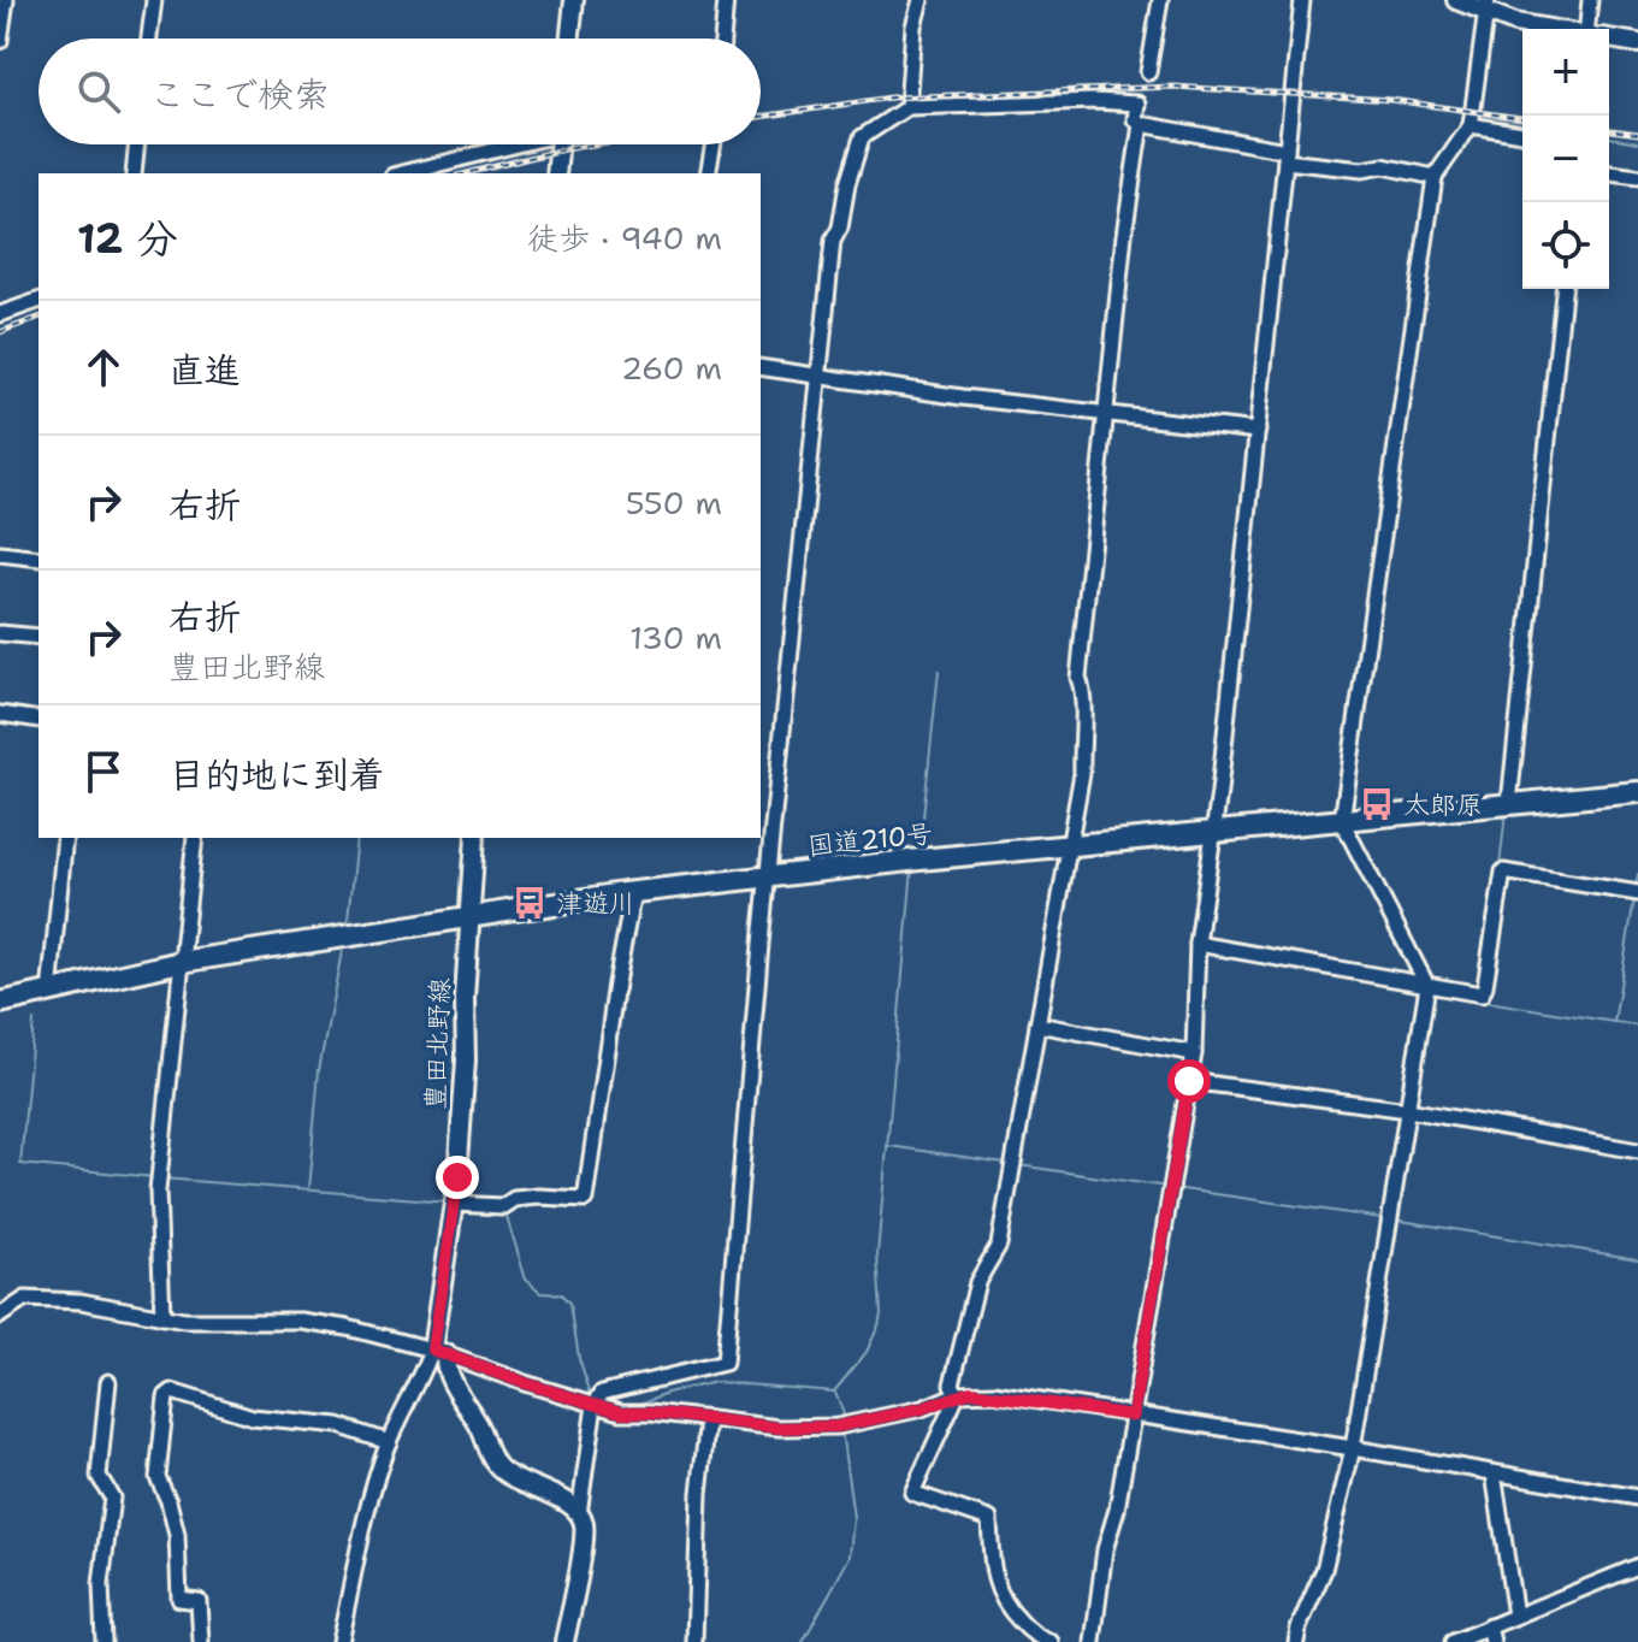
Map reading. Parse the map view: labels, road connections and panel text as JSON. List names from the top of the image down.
{
  "streets": {
    "highway": ["国道210号"],
    "main road": ["豊田北野線"]
  },
  "crossings": [
    ["国道210号", "豊田北野線"]
  ],
  "places": {
    "bus stop": ["太郎原", "津遊川"]
  },
  "page": {
    "map_buttons": ["+", "−"],
    "search": "ここで検索",
    "heading": ["12 分", "徒歩 · 940 m"],
    "list": [
      ["直進", "260 m"],
      ["右折", "550 m"],
      ["右折", "豊田北野線", "130 m"],
      "目的地に到着"
    ]
  }
}
